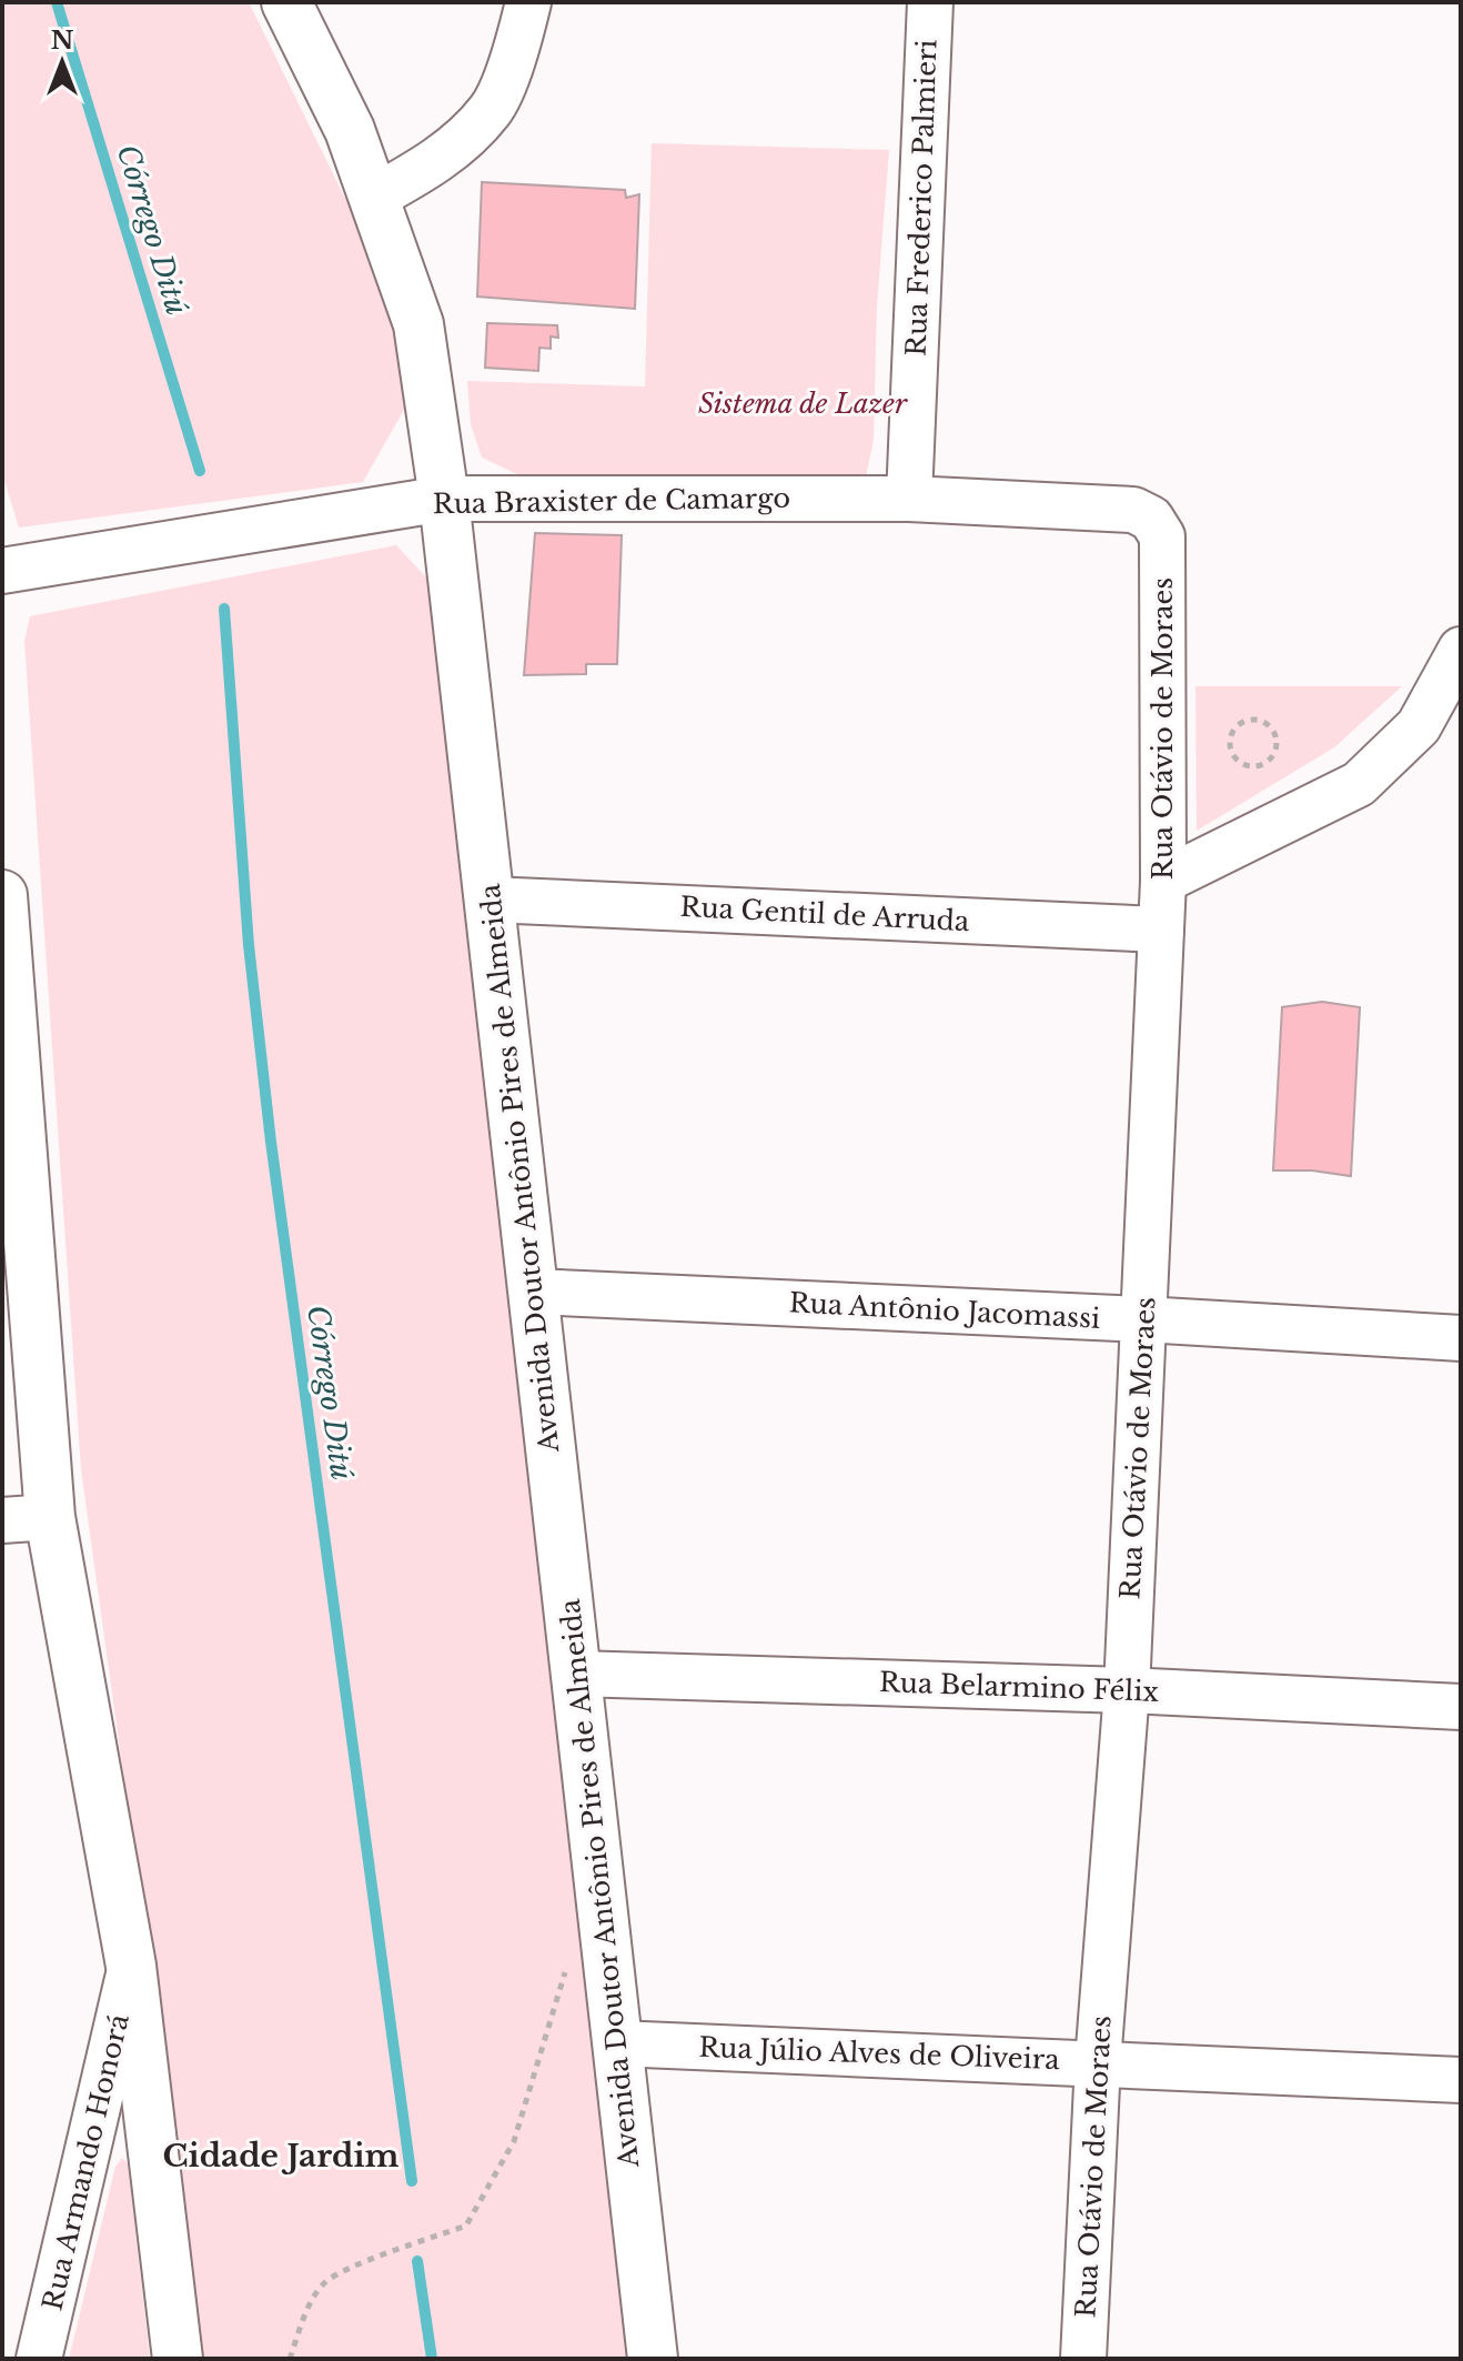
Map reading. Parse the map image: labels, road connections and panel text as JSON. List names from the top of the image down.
{
  "streets": {
    "main road": ["Avenida Doutor Antônio Pires de Almeida"],
    "street": [
      "Rua Frederico Palmieri",
      "Rua Braxister de Camargo",
      "Rua Otávio de Moraes",
      "Rua Gentil de Arruda",
      "Rua Antônio Jacomassi",
      "Rua Belarmino Félix",
      "Rua Júlio Alves de Oliveira",
      "Rua Armando Honorá"
    ]
  },
  "crossings": [
    ["Rua Frederico Palmieri", "Rua Braxister de Camargo"],
    ["Rua Braxister de Camargo", "Rua Otávio de Moraes"],
    ["Rua Braxister de Camargo", "Avenida Doutor Antônio Pires de Almeida"],
    ["Rua Otávio de Moraes", "Rua Gentil de Arruda"],
    ["Rua Otávio de Moraes", "Rua Antônio Jacomassi"],
    ["Rua Otávio de Moraes", "Rua Belarmino Félix"],
    ["Rua Otávio de Moraes", "Rua Júlio Alves de Oliveira"],
    ["Rua Gentil de Arruda", "Avenida Doutor Antônio Pires de Almeida"],
    ["Avenida Doutor Antônio Pires de Almeida", "Rua Antônio Jacomassi"],
    ["Avenida Doutor Antônio Pires de Almeida", "Rua Belarmino Félix"],
    ["Avenida Doutor Antônio Pires de Almeida", "Rua Júlio Alves de Oliveira"]
  ],
  "districts": ["Cidade Jardim"],
  "water": ["Córrego Ditú"],
  "parks": ["Sistema de Lazer"],
  "north": "top"
}
